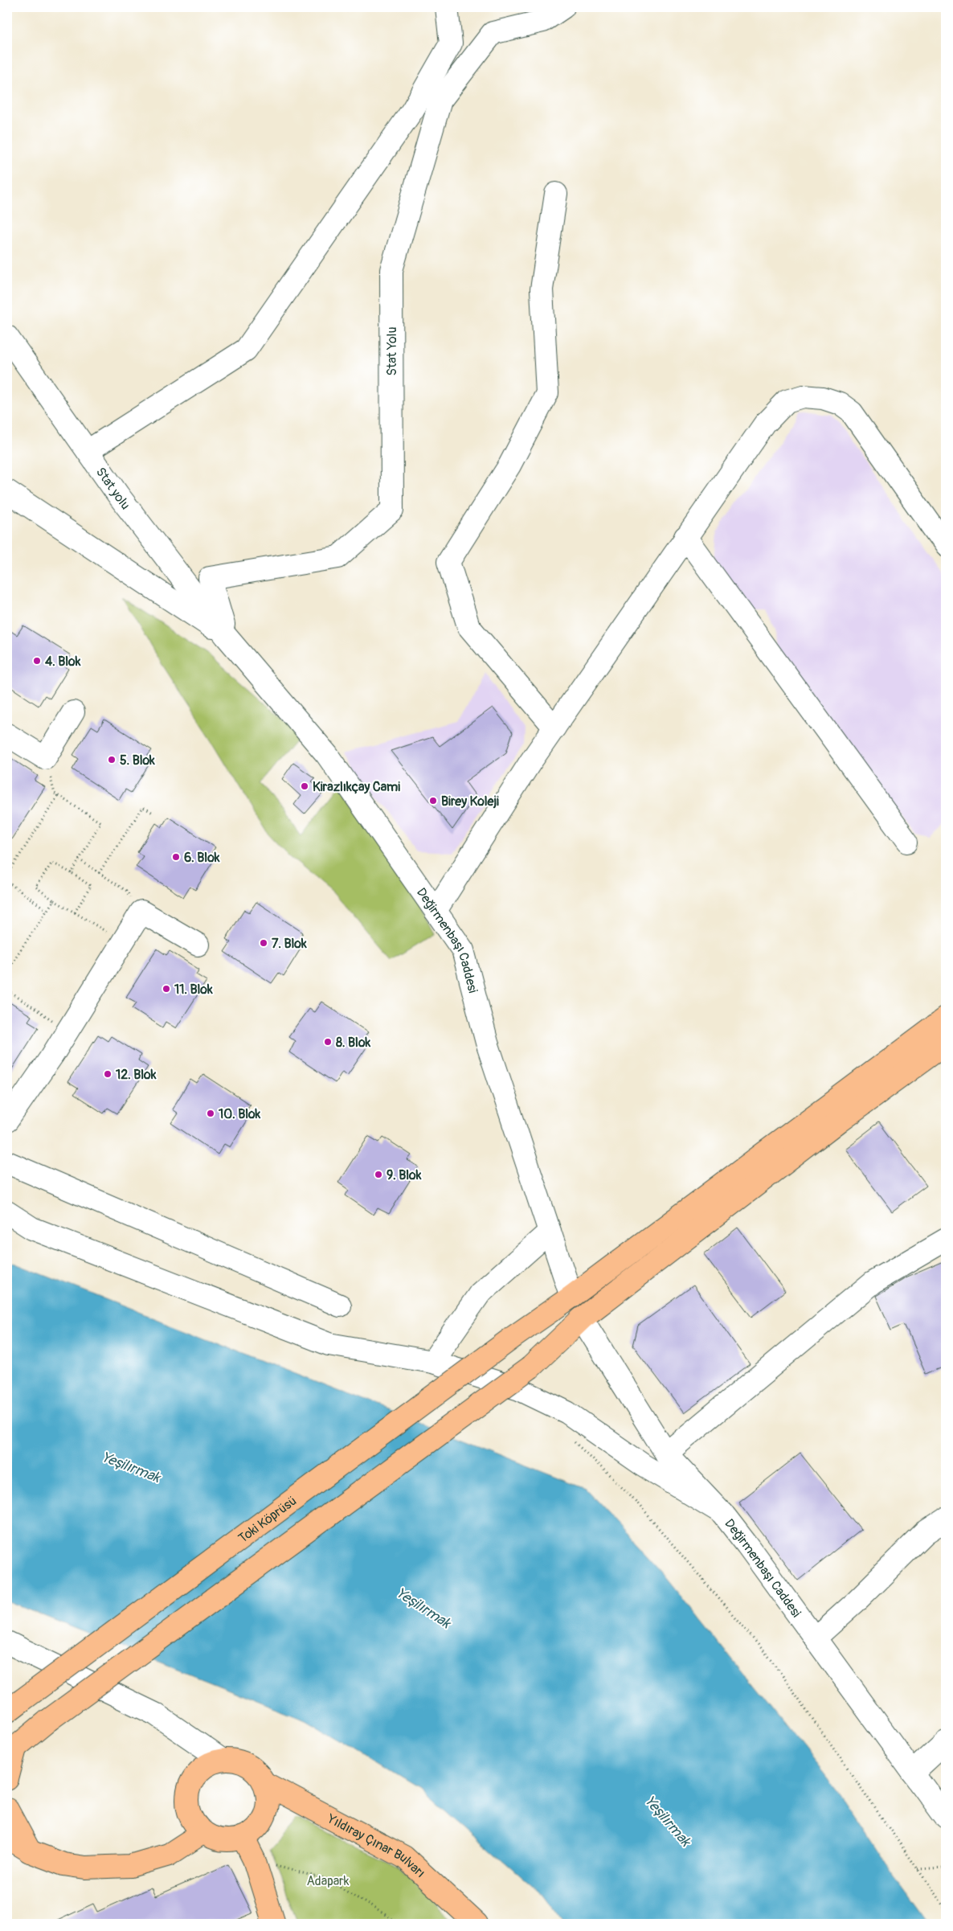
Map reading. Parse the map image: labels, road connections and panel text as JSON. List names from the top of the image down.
{
  "streets": {
    "main road": ["Toki Köprüsü", "Yıldıray Çınar Bulvarı"],
    "street": ["Stat Yolu", "Stat yolu", "Değirmenbaşı Caddesi"]
  },
  "crossings": [
    ["Stat Yolu", "Stat yolu"],
    ["Stat Yolu", "Değirmenbaşı Caddesi"],
    ["Stat yolu", "Değirmenbaşı Caddesi"],
    ["Değirmenbaşı Caddesi", "Toki Köprüsü"]
  ],
  "water": ["Yeşilırmak"],
  "parks": ["Adapark"],
  "places": [
    "4. Blok",
    "5. Blok",
    "Kirazlıkçay Cami",
    "Birey Koleji",
    "6. Blok",
    "7. Blok",
    "11. Blok",
    "8. Blok",
    "12. Blok",
    "10. Blok",
    "9. Blok"
  ]
}
